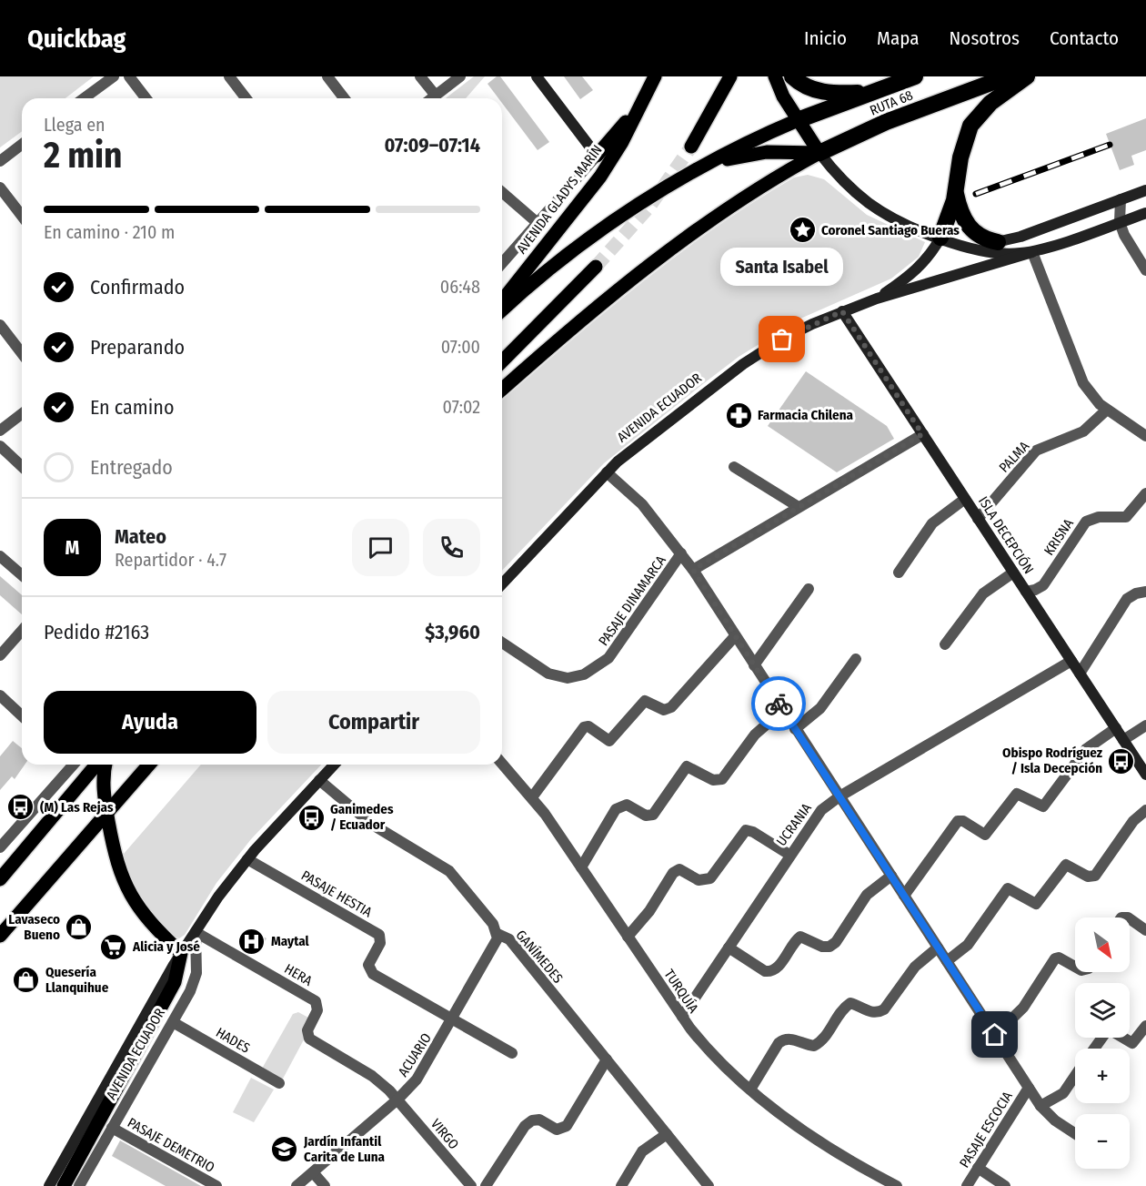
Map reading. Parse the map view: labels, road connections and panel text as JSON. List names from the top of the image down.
{
  "streets": {
    "highway": ["RUTA 68"],
    "main road": ["AVENIDA GLADYS MARÍN", "AVENIDA ECUADOR", "ISLA DECEPCIÓN"],
    "street": [
      "PALMA",
      "KRISNA",
      "PASAJE DINAMARCA",
      "UCRANIA",
      "PASAJE HESTIA",
      "GANÍMEDES",
      "HERA",
      "TURQUÍA",
      "HADES",
      "ACUARIO",
      "PASAJE ESCOCIA",
      "VIRGO",
      "PASAJE DEMETRIO"
    ]
  },
  "crossings": [
    ["AVENIDA ECUADOR", "ISLA DECEPCIÓN"],
    ["AVENIDA ECUADOR", "PASAJE HESTIA"],
    ["AVENIDA ECUADOR", "GANÍMEDES"],
    ["AVENIDA ECUADOR", "HERA"],
    ["AVENIDA ECUADOR", "HADES"],
    ["AVENIDA ECUADOR", "PASAJE DEMETRIO"],
    ["PALMA", "ISLA DECEPCIÓN"],
    ["ISLA DECEPCIÓN", "KRISNA"],
    ["ISLA DECEPCIÓN", "UCRANIA"],
    ["UCRANIA", "TURQUÍA"],
    ["PASAJE HESTIA", "ACUARIO"],
    ["GANÍMEDES", "ACUARIO"],
    ["HERA", "ACUARIO"],
    ["HERA", "VIRGO"],
    ["ACUARIO", "VIRGO"]
  ],
  "places": {
    "place": ["Coronel Santiago Bueras"],
    "other": ["Santa Isabel"],
    "pharmacy": ["Farmacia Chilena"],
    "bus stop": ["Obispo Rodríguez / Isla Decepción", "(M) Las Rejas", "Ganimedes / Ecuador"],
    "shop": ["Lavaseco Bueno", "Quesería Llanquihue"],
    "hospital": ["Maytal"],
    "supermarket": ["Alicia y José"],
    "school or university": ["Jardín Infantil Carita de Luna"]
  },
  "north": "bottom right",
  "page": {
    "header": "Quickbag",
    "nav": [
      "Inicio",
      "Mapa",
      "Nosotros",
      "Contacto"
    ],
    "heading": ["2 min", "Llega en", "07:09–07:14"],
    "panel": [
      "Mateo",
      "Repartidor · 4.7",
      "Pedido #2163",
      "$3,960"
    ],
    "bar": "En camino · 210 m",
    "bubble": "Santa Isabel",
    "list": [
      ["Confirmado", "06:48"],
      ["Preparando", "07:00"],
      ["En camino", "07:02"],
      "Entregado"
    ],
    "round": "M",
    "buttons": ["Ayuda", "Compartir"],
    "map_buttons": ["+", "−"]
  }
}
